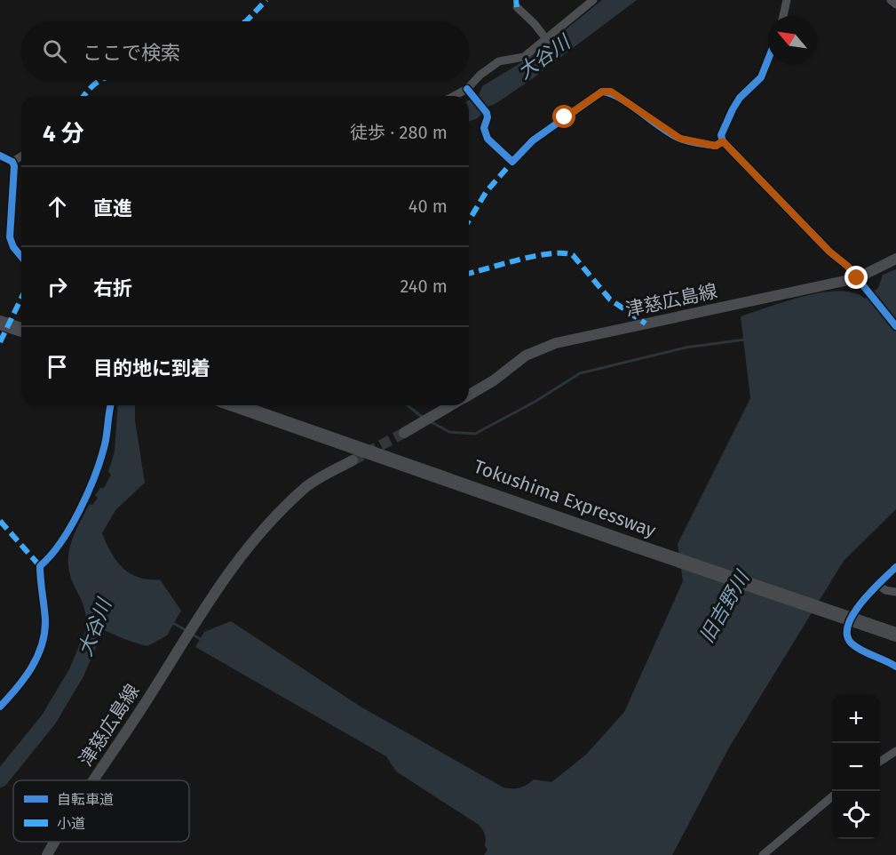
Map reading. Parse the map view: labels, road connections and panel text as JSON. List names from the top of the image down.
{
  "streets": {
    "highway": ["Tokushima Expressway"],
    "main road": ["津慈広島線"]
  },
  "water": ["大谷川", "旧吉野川"],
  "legend": ["自転車道", "小道"],
  "north": "top left",
  "page": {
    "search": "ここで検索",
    "heading": ["4 分", "徒歩 · 280 m"],
    "list": [
      ["直進", "40 m"],
      ["右折", "240 m"],
      "目的地に到着"
    ],
    "map_buttons": ["+", "−"]
  }
}
